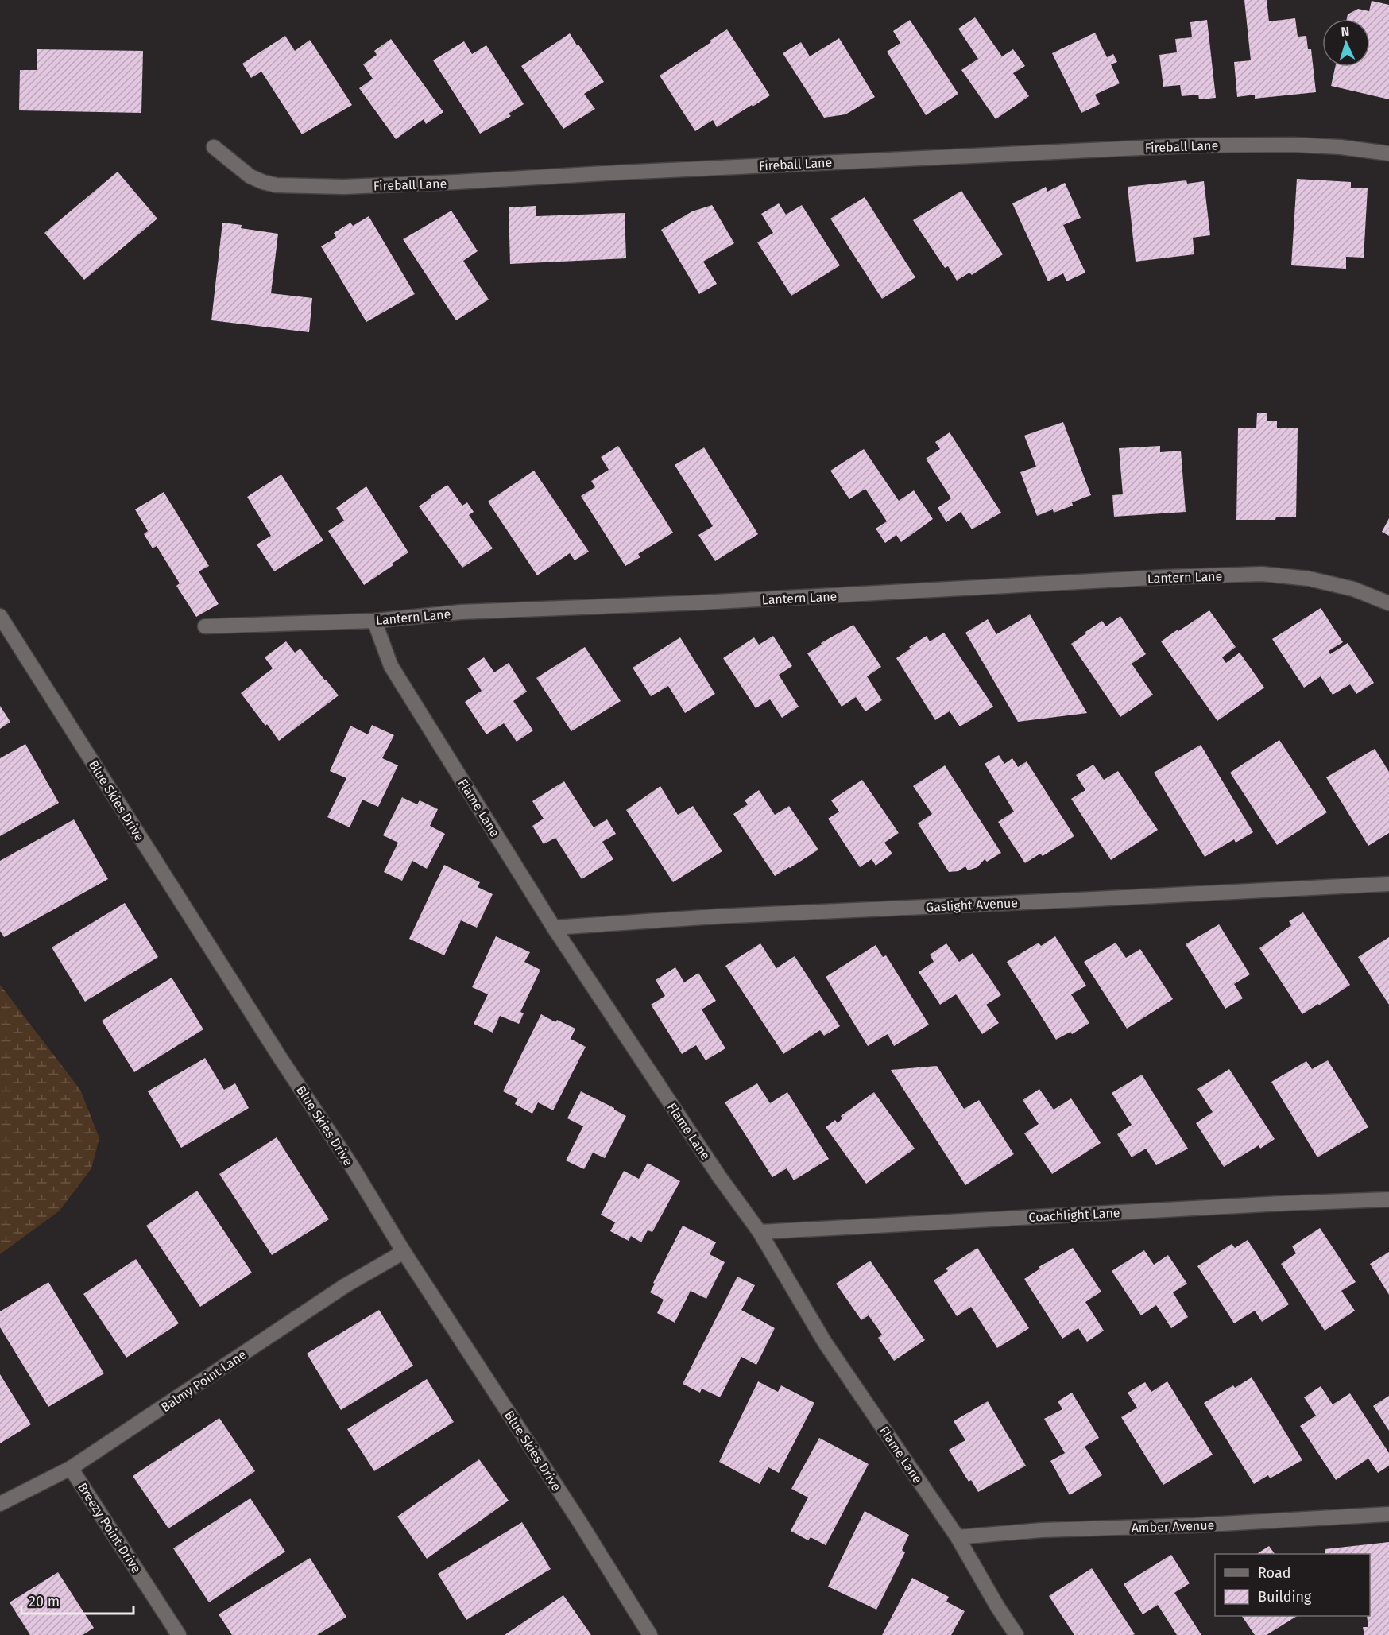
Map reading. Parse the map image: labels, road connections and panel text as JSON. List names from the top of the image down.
{
  "streets": {
    "street": [
      "Fireball Lane",
      "Lantern Lane",
      "Blue Skies Drive",
      "Flame Lane",
      "Gaslight Avenue",
      "Coachlight Lane",
      "Balmy Point Lane",
      "Amber Avenue",
      "Breezy Point Drive"
    ]
  },
  "crossings": [
    ["Lantern Lane", "Flame Lane"],
    ["Blue Skies Drive", "Balmy Point Lane"],
    ["Flame Lane", "Gaslight Avenue"],
    ["Flame Lane", "Coachlight Lane"],
    ["Flame Lane", "Amber Avenue"],
    ["Balmy Point Lane", "Breezy Point Drive"]
  ],
  "legend": ["Road", "Building"],
  "scale_bar": "20 m",
  "north": "top"
}
